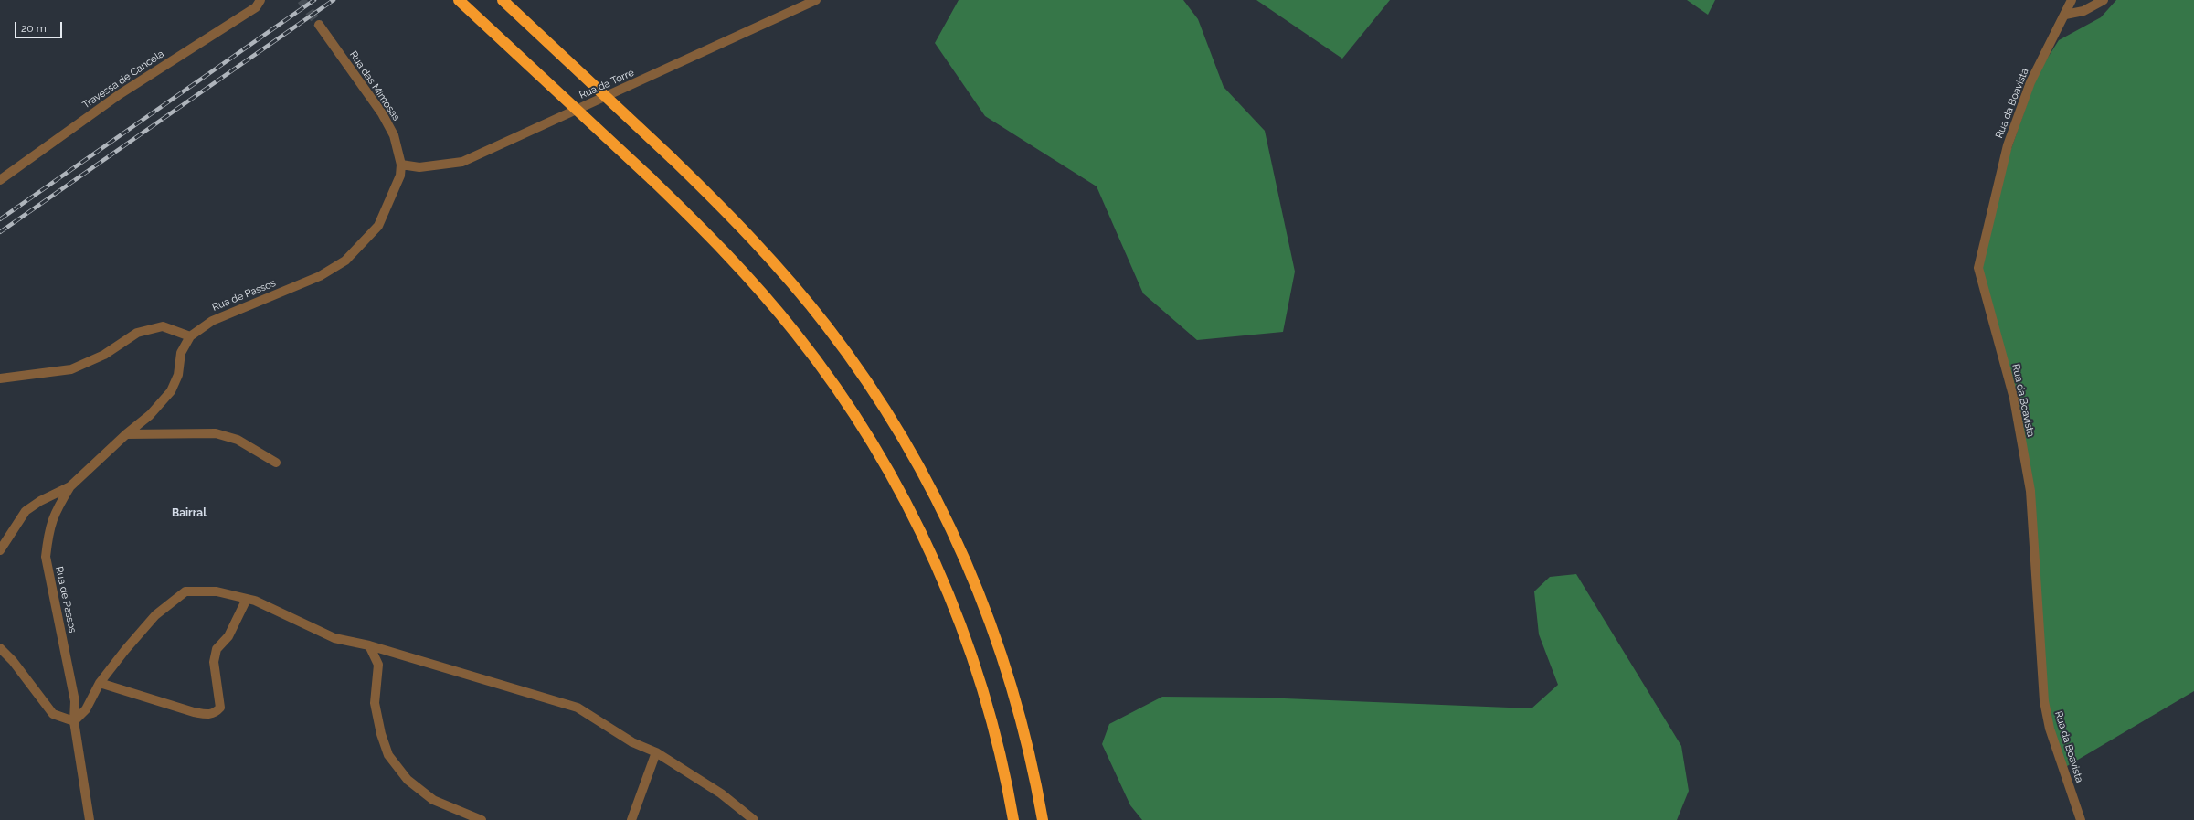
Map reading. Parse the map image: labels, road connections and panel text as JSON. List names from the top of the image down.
{
  "streets": {
    "street": [
      "Travessa de Cancela",
      "Rua da Torre",
      "Rua das Mimosas",
      "Rua da Boavista",
      "Rua de Passos"
    ]
  },
  "crossings": [
    ["Rua da Torre", "Rua das Mimosas"],
    ["Rua da Torre", "Rua de Passos"],
    ["Rua das Mimosas", "Rua de Passos"]
  ],
  "districts": ["Bairral"],
  "scale_bar": "20 m"
}
